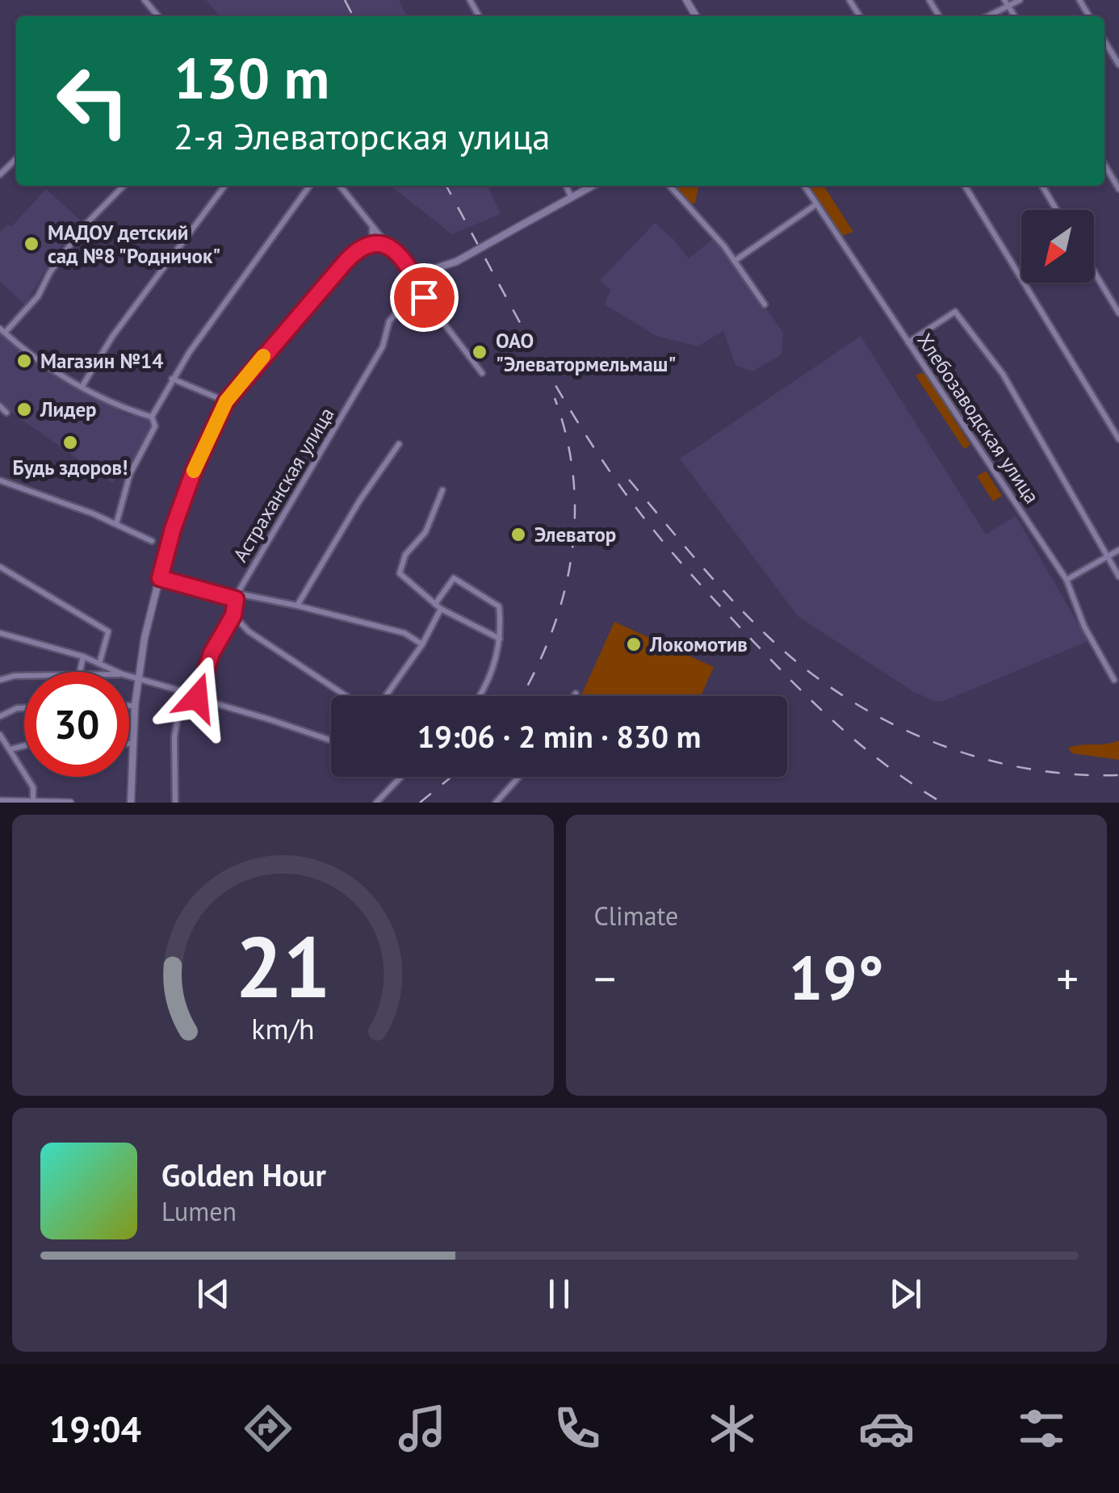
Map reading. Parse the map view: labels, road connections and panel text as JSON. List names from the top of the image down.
{
  "streets": {
    "street": ["Хлебозаводская улица", "Астраханская улица"]
  },
  "places": [
    "МАДОУ детский сад №8 \"Родничок\"",
    "ОАО \"Элеватормельмаш\"",
    "Магазин №14",
    "Лидер",
    "Будь здоров!",
    "Элеватор",
    "Локомотив"
  ],
  "north": "bottom left",
  "page": {
    "turn": ["130 m", "2-я Элеваторская улица"],
    "limit": "30",
    "trip": "19:06 · 2 min · 830 m",
    "tile": "Climate",
    "heat": ["−", "19°", "+"],
    "song": ["Golden Hour", "Lumen"],
    "tabs": "19:04",
    "gauge": ["21", "km/h"]
  }
}
